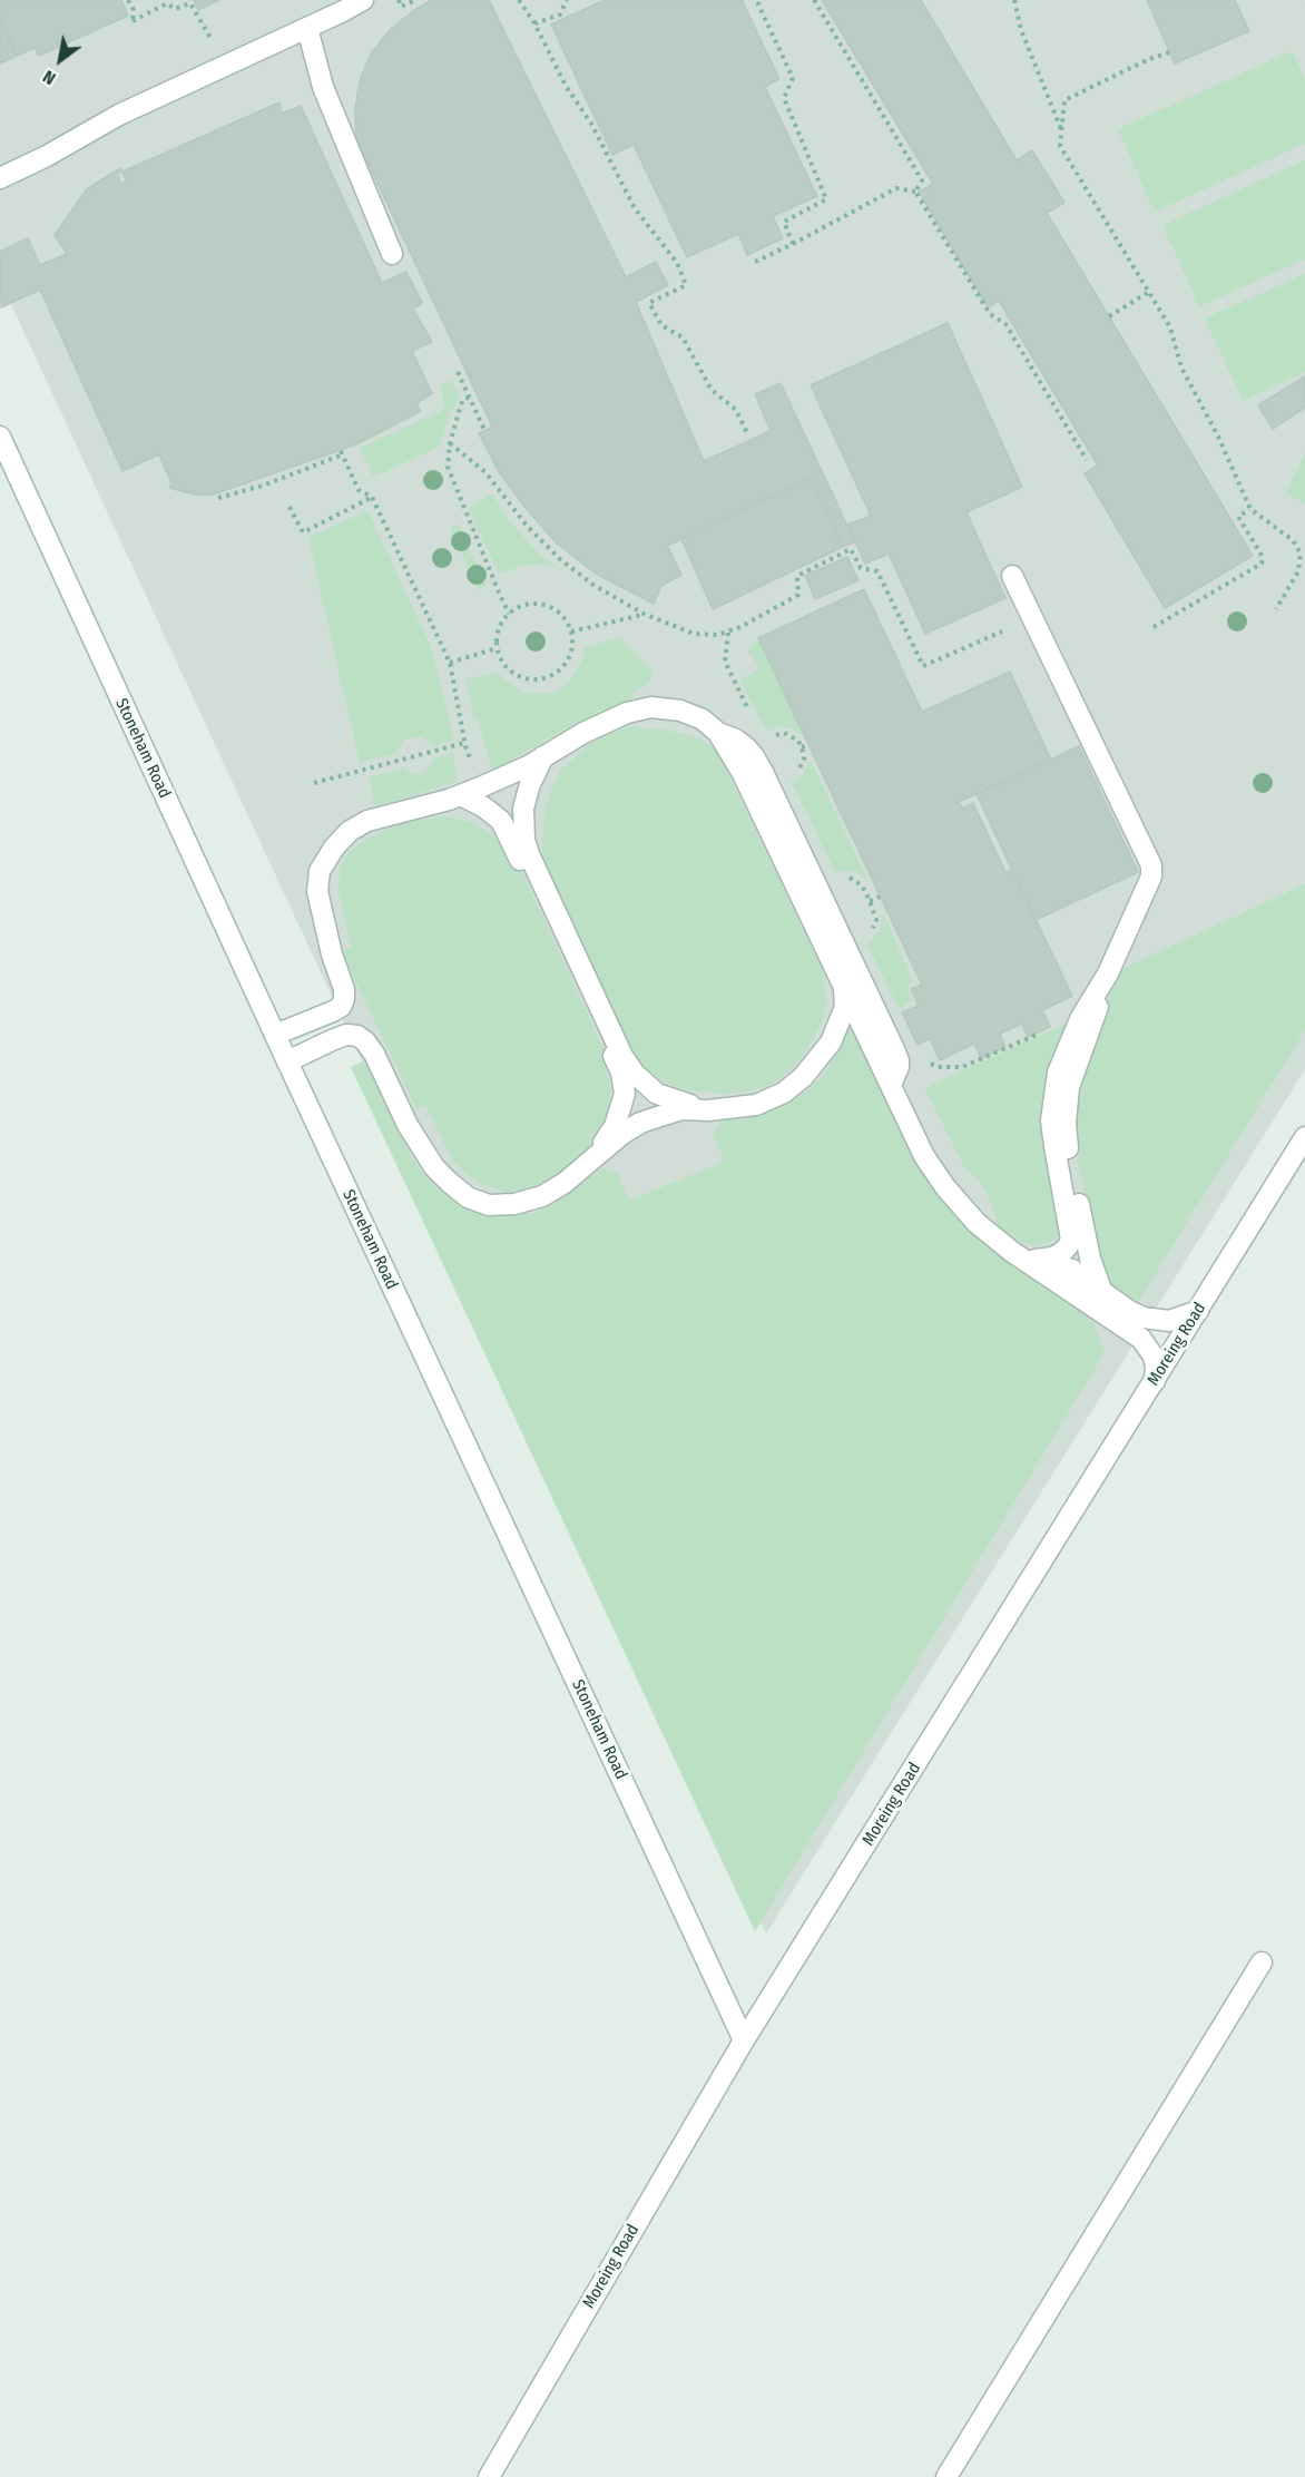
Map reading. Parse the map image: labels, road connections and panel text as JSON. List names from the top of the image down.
{
  "streets": {
    "street": ["Stoneham Road", "Moreing Road"]
  },
  "crossings": [
    ["Stoneham Road", "Moreing Road"]
  ],
  "north": "bottom left"
}
